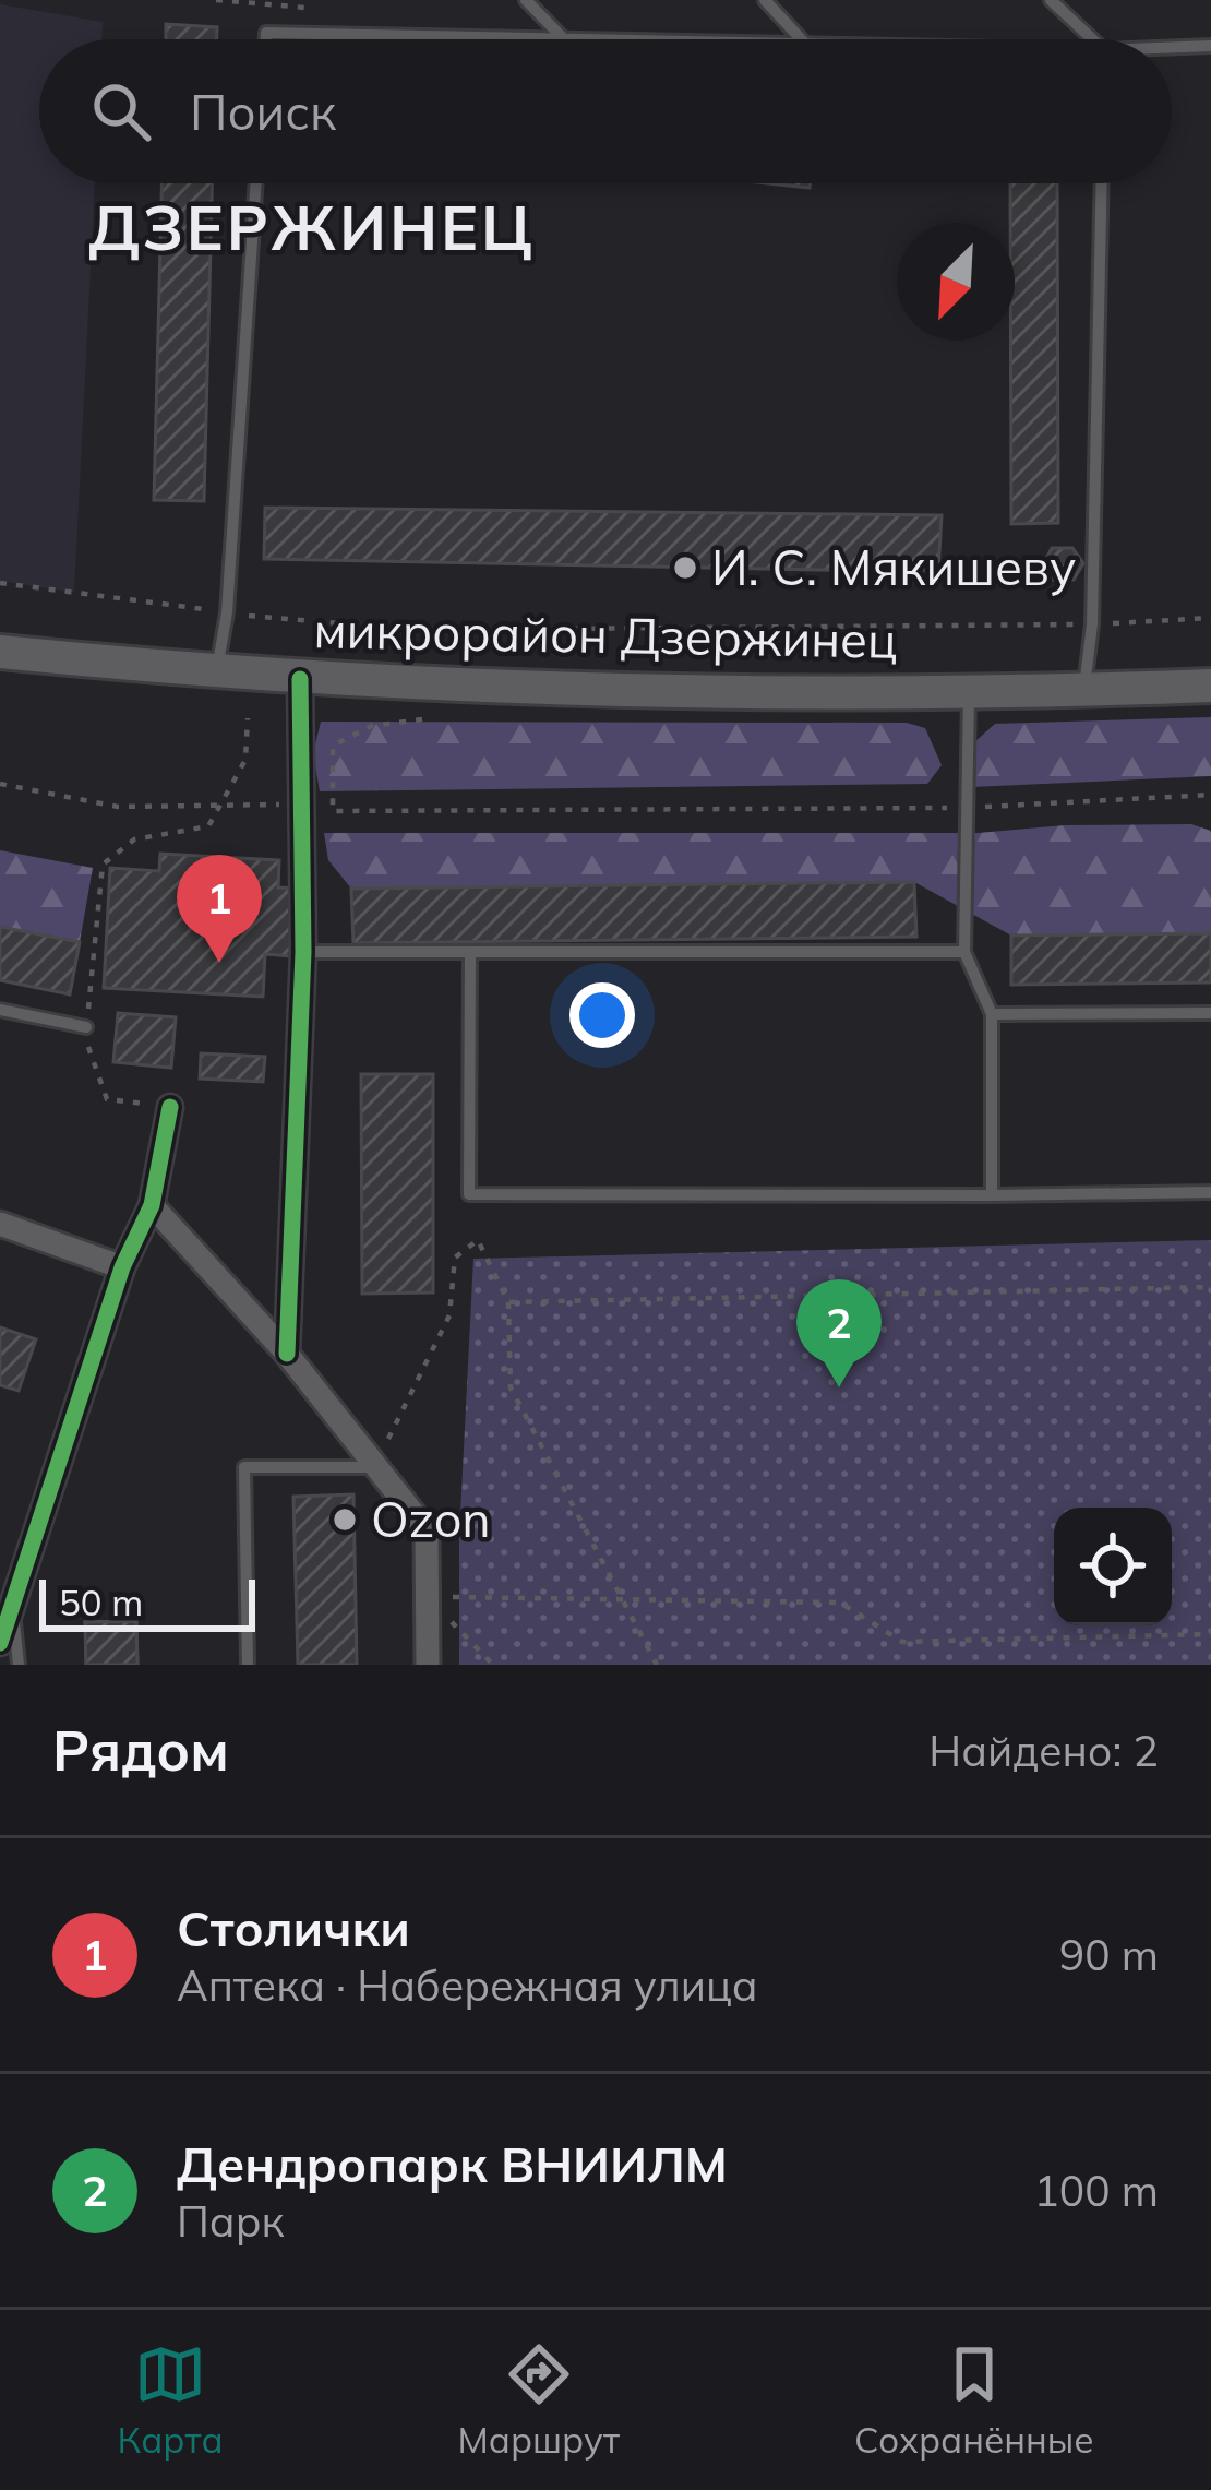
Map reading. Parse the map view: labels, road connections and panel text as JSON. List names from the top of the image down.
{
  "streets": {
    "main road": ["микрорайон Дзержинец"]
  },
  "districts": ["ДЗЕРЖИНЕЦ"],
  "places": ["И. С. Мякишеву", "Ozon"],
  "scale_bar": "50 m",
  "north": "bottom left",
  "page": {
    "search": "Поиск",
    "pins": ["1", "2"],
    "scale": "50 m",
    "heading": ["Рядом", "Найдено: 2"],
    "list": [
      {
        "mark": "1",
        "name": "Столички",
        "note": "Аптека · Набережная улица",
        "value": "90 m"
      },
      {
        "mark": "2",
        "name": "Дендропарк ВНИИЛМ",
        "note": "Парк",
        "value": "100 m"
      }
    ],
    "nav": ["Карта", "Маршрут", "Сохранённые"]
  }
}
